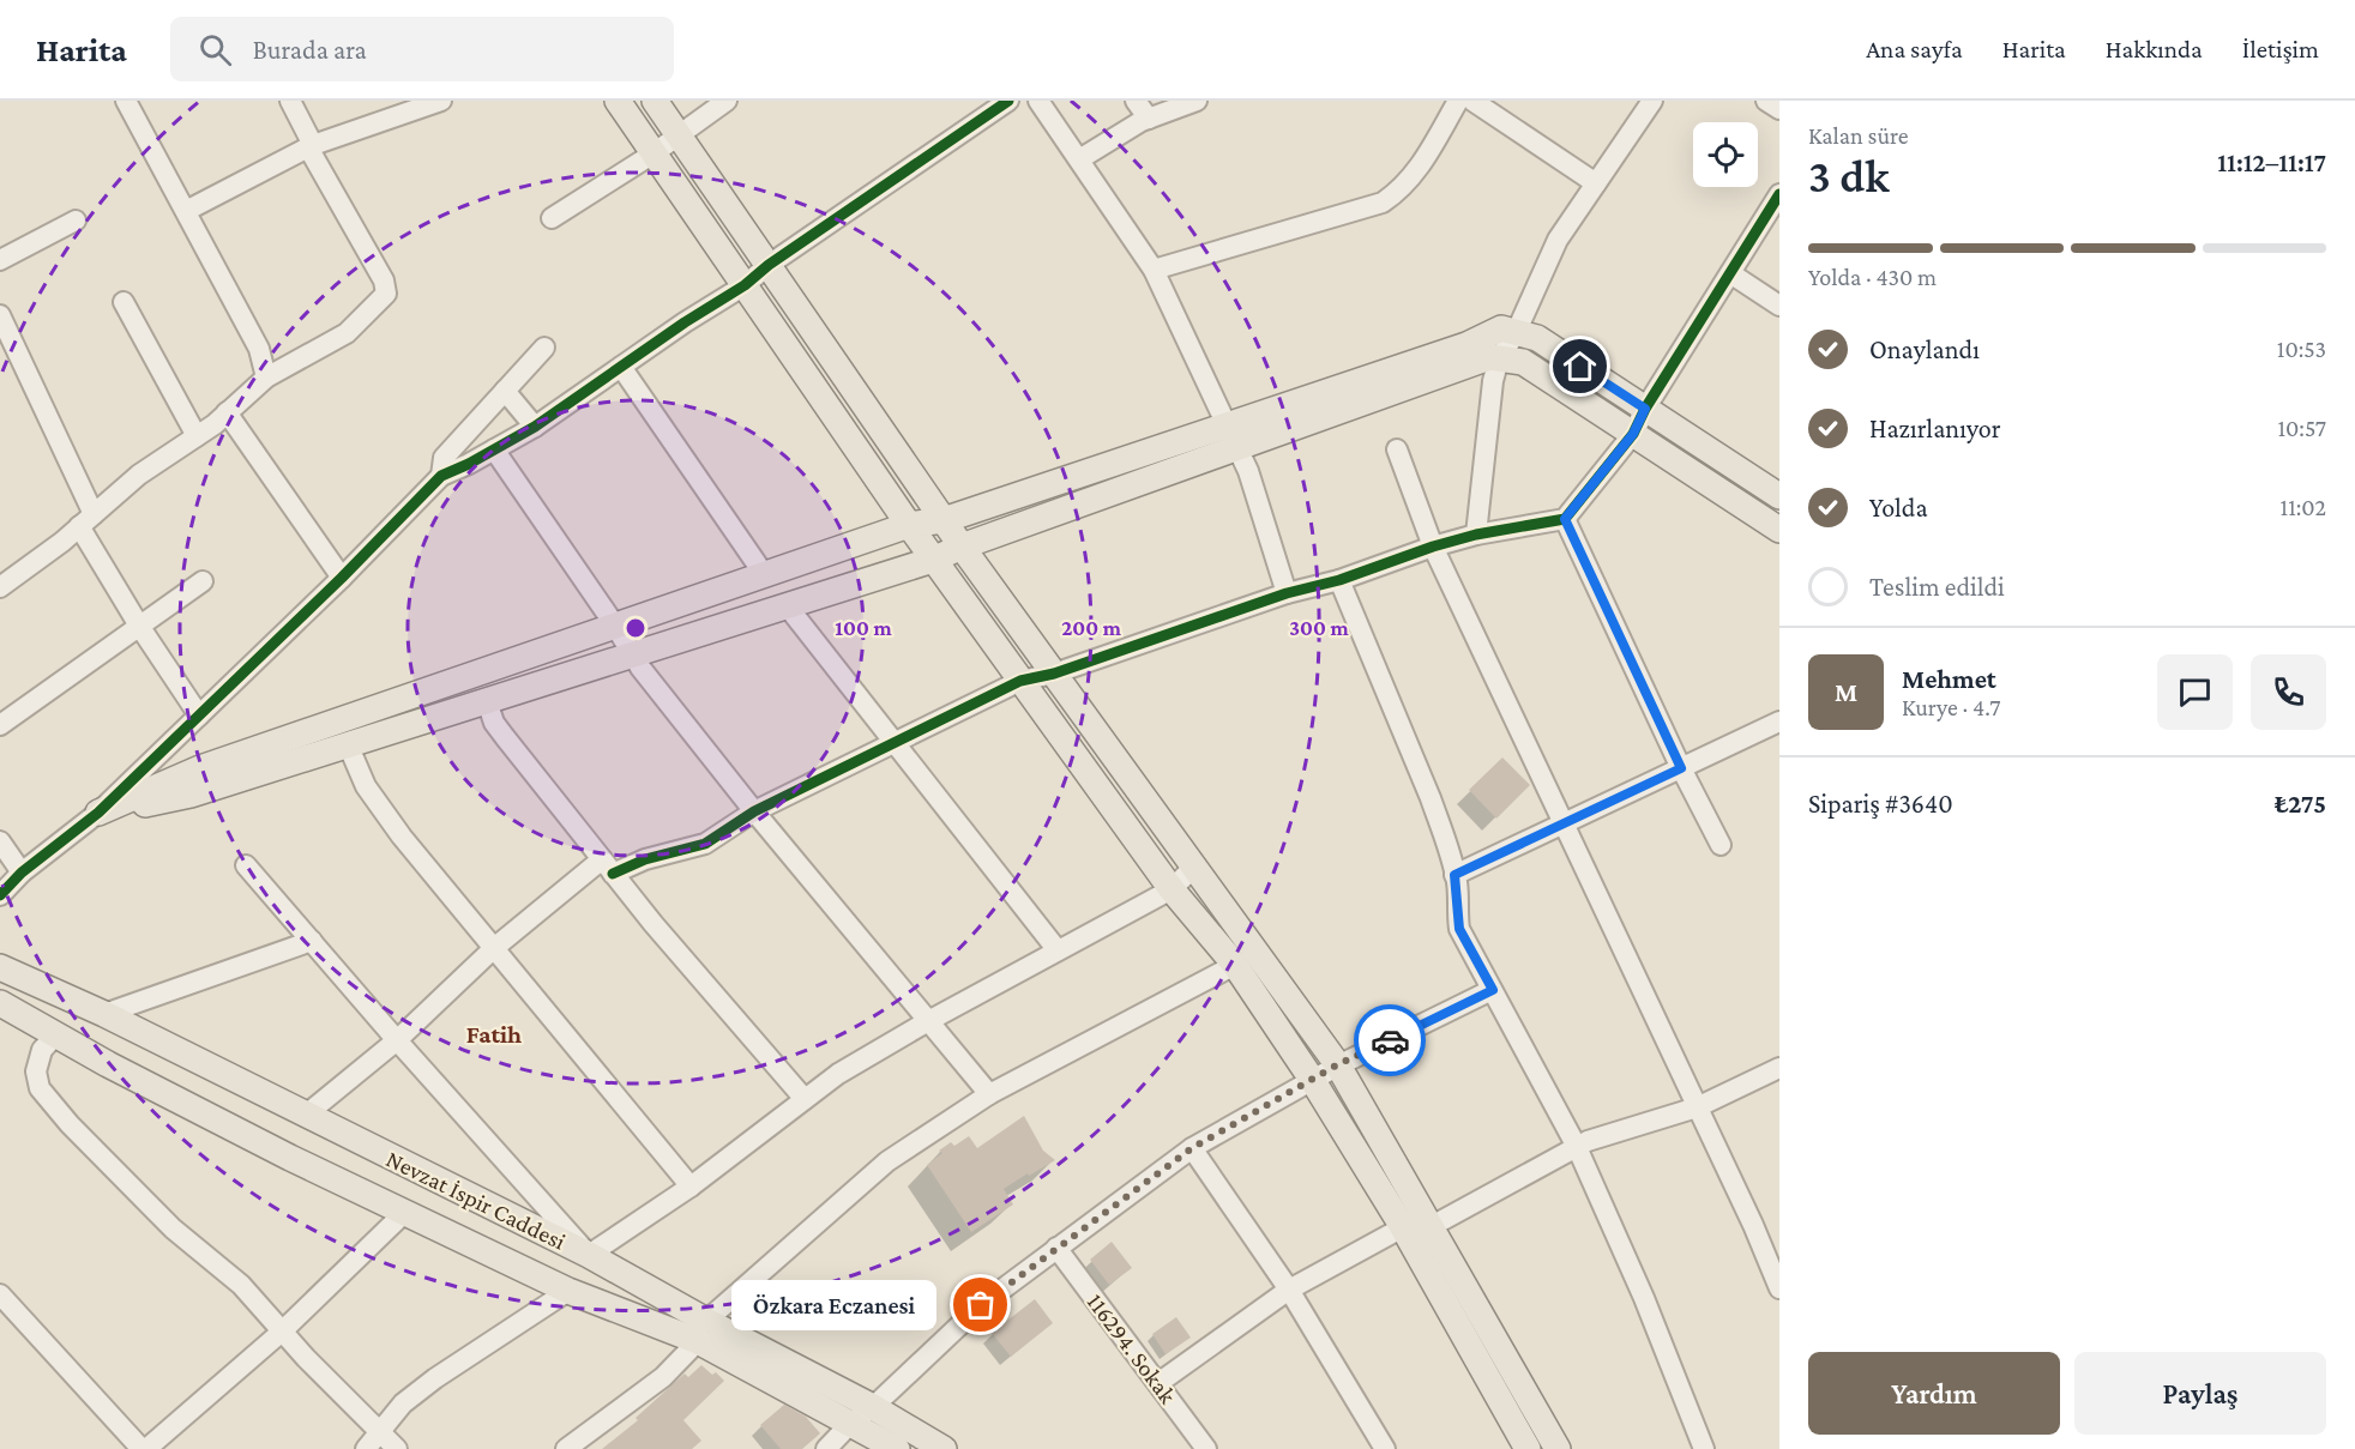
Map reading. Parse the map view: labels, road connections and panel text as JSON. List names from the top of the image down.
{
  "streets": {
    "main road": ["Nevzat İspir Caddesi"],
    "street": ["116294. Sokak"]
  },
  "districts": ["Fatih"],
  "places": ["Özkara Eczanesi"],
  "page": {
    "header": "Harita",
    "search": "Burada ara",
    "nav": [
      "Ana sayfa",
      "Harita",
      "Hakkında",
      "İletişim"
    ],
    "heading": ["3 dk", "Kalan süre", "11:12–11:17"],
    "panel": [
      "Mehmet",
      "Kurye · 4.7",
      "Sipariş #3640",
      "₺275"
    ],
    "bar": "Yolda · 430 m",
    "list": [
      ["Onaylandı", "10:53"],
      ["Hazırlanıyor", "10:57"],
      ["Yolda", "11:02"],
      "Teslim edildi"
    ],
    "round": "M",
    "bubble": "Özkara Eczanesi",
    "buttons": ["Yardım", "Paylaş"]
  },
  "rings": ["100 m", "200 m", "300 m"]
}
